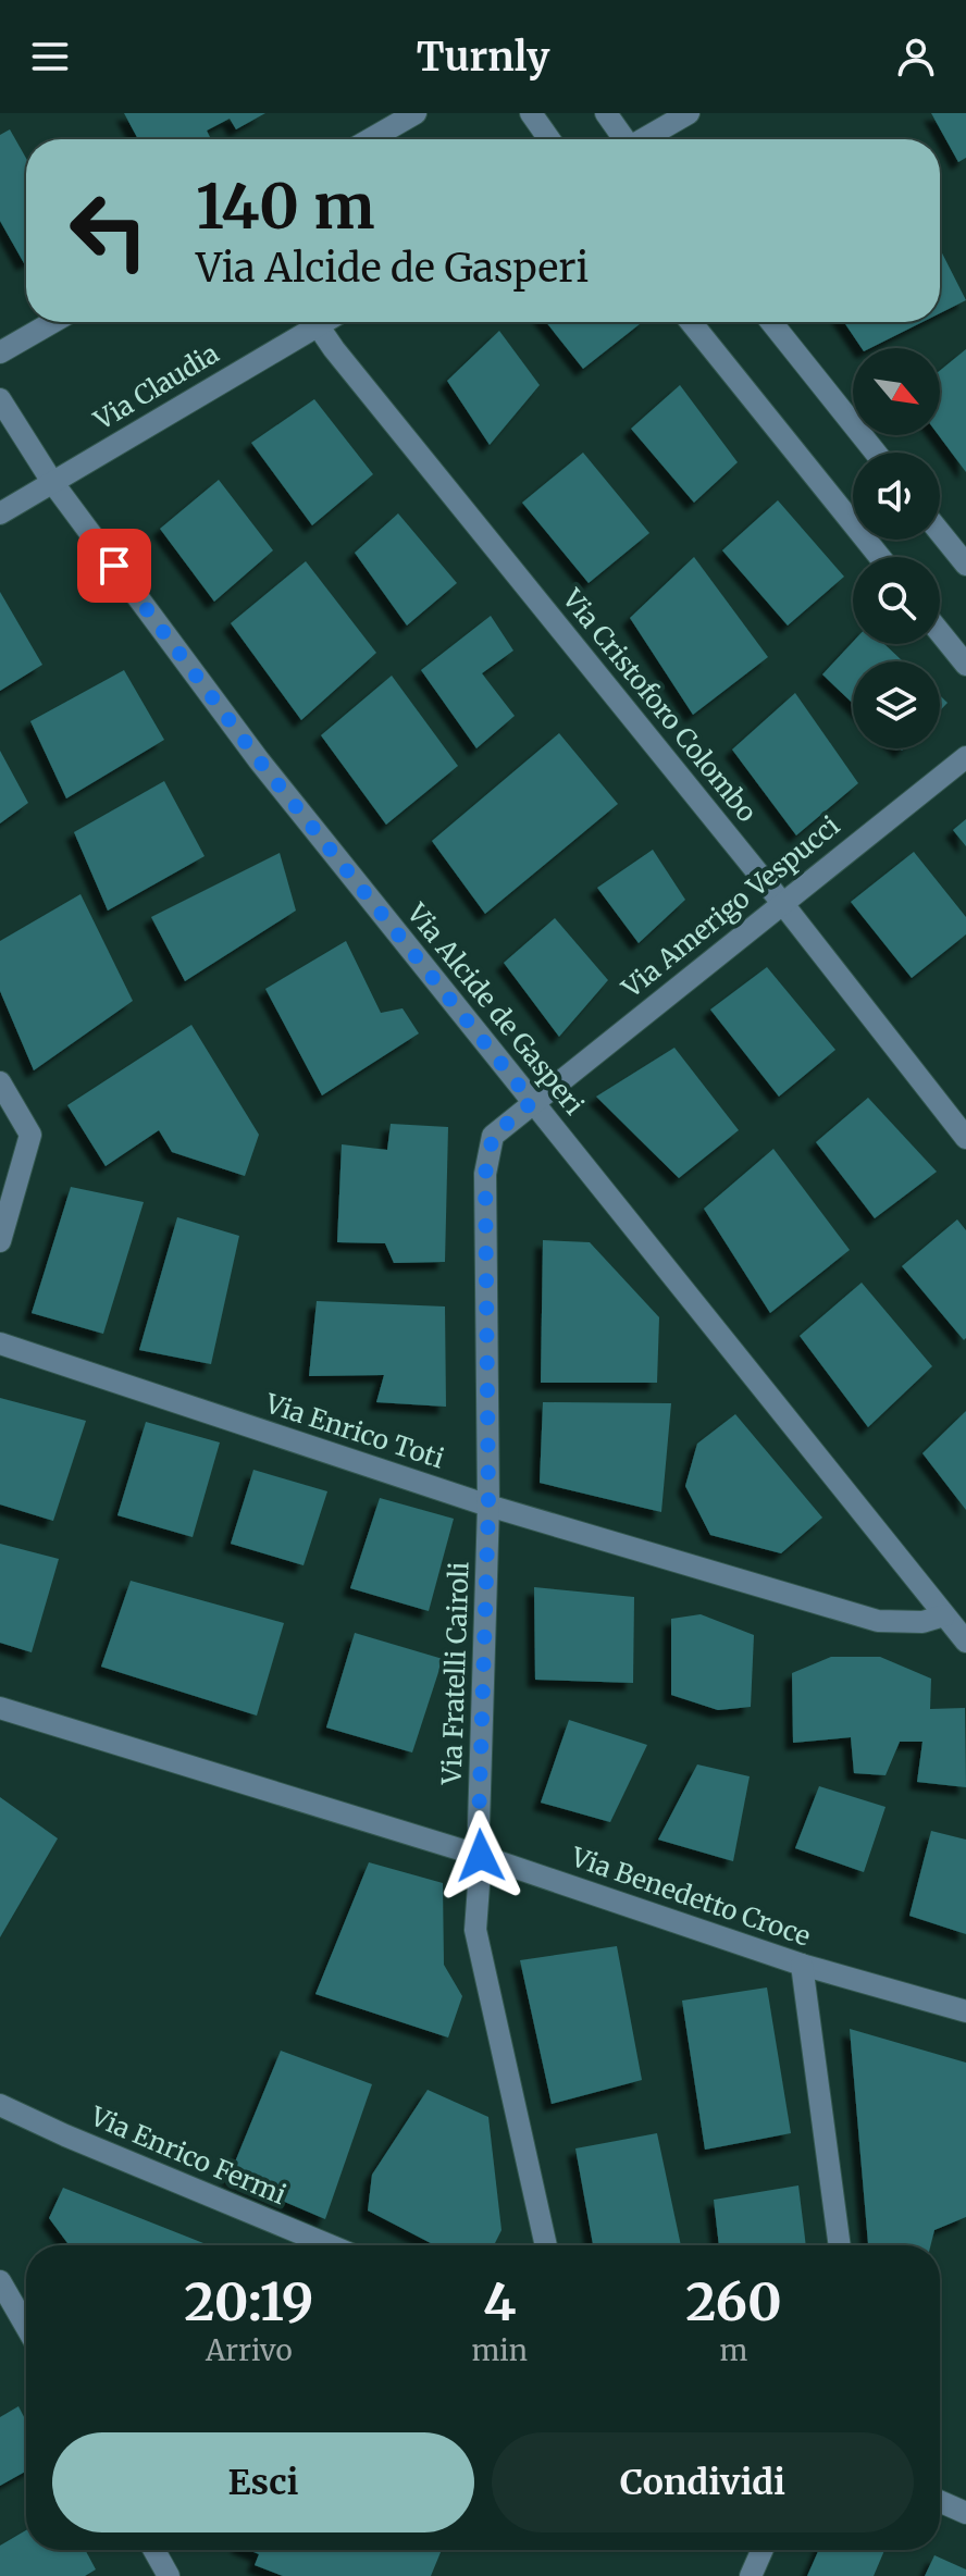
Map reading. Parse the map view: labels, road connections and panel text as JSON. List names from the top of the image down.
{
  "streets": {
    "street": [
      "Via Claudia",
      "Via Cristoforo Colombo",
      "Via Amerigo Vespucci",
      "Via Alcide de Gasperi",
      "Via Enrico Toti",
      "Via Fratelli Cairoli",
      "Via Benedetto Croce",
      "Via Enrico Fermi"
    ]
  },
  "crossings": [
    ["Via Claudia", "Via Alcide de Gasperi"],
    ["Via Cristoforo Colombo", "Via Amerigo Vespucci"],
    ["Via Amerigo Vespucci", "Via Alcide de Gasperi"],
    ["Via Amerigo Vespucci", "Via Fratelli Cairoli"],
    ["Via Alcide de Gasperi", "Via Enrico Toti"],
    ["Via Alcide de Gasperi", "Via Fratelli Cairoli"],
    ["Via Enrico Toti", "Via Fratelli Cairoli"],
    ["Via Fratelli Cairoli", "Via Benedetto Croce"]
  ],
  "north": "bottom right",
  "page": {
    "header": "Turnly",
    "turn": ["140 m", "Via Alcide de Gasperi"],
    "eta": [
      "20:19",
      "Arrivo",
      "4",
      "min",
      "260",
      "m"
    ],
    "buttons": ["Esci", "Condividi"]
  }
}
